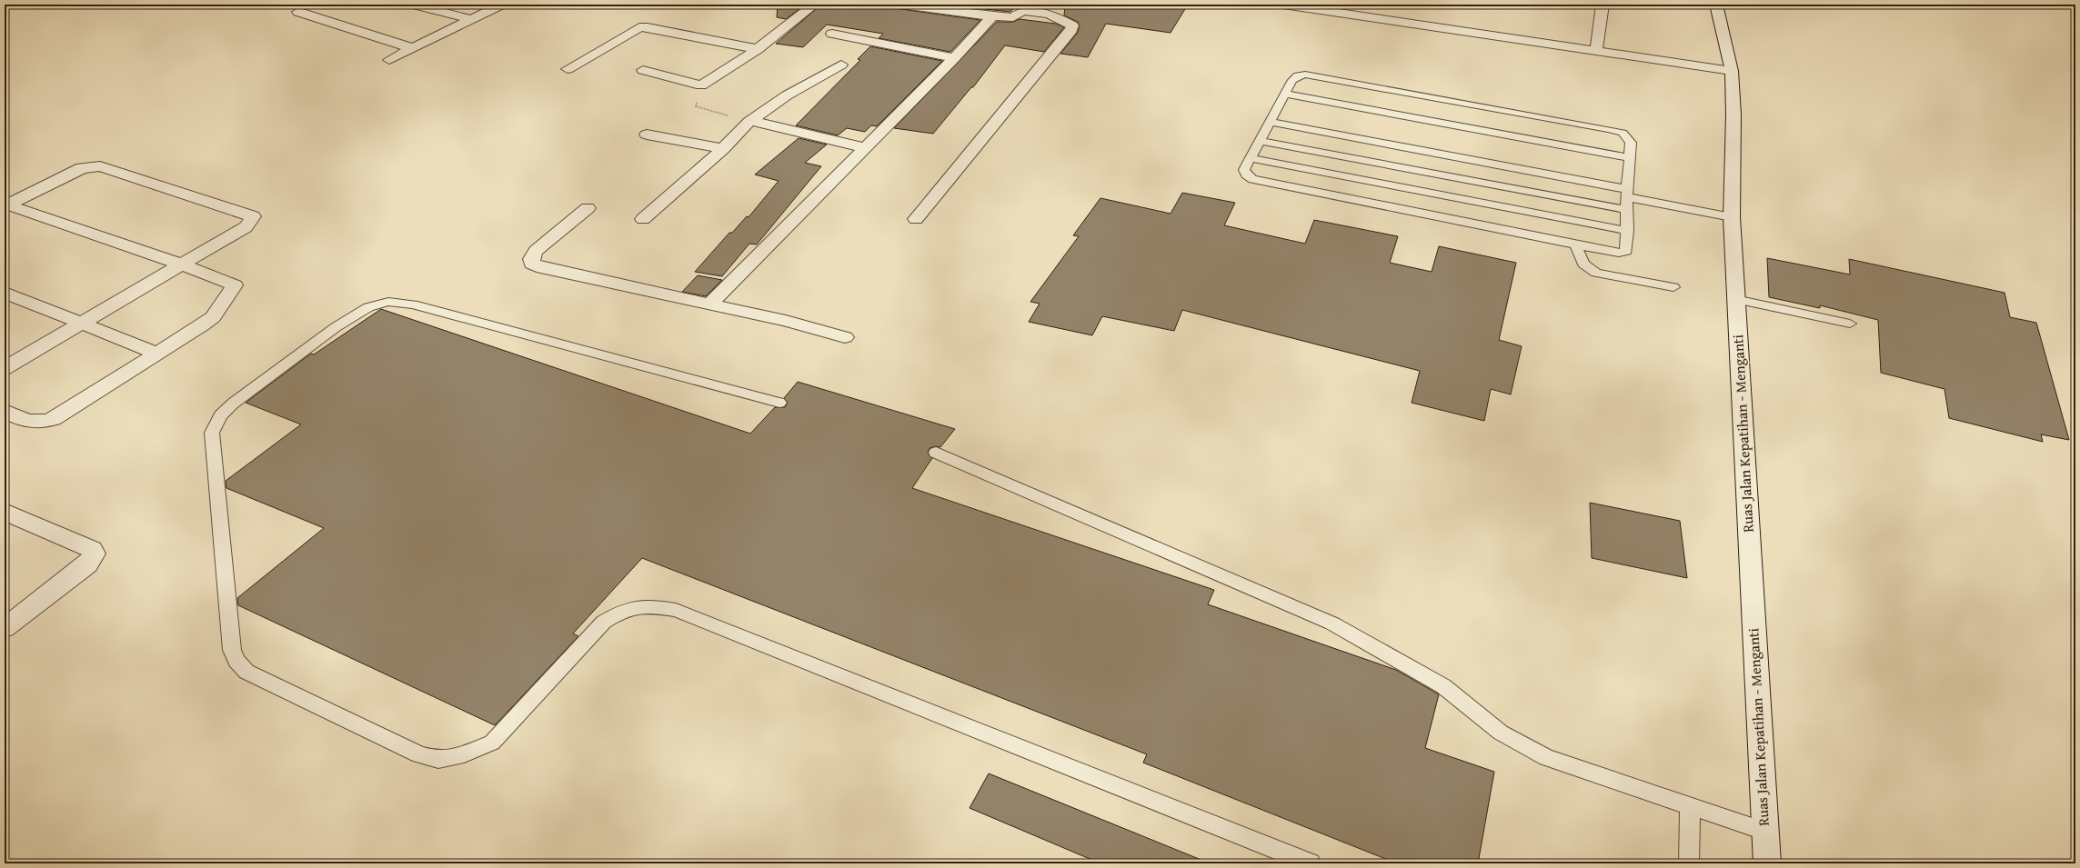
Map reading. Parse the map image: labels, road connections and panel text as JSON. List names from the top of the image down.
{
  "streets": {
    "street": ["Ruas Jalan Kepatihan - Menganti"]
  }
}
